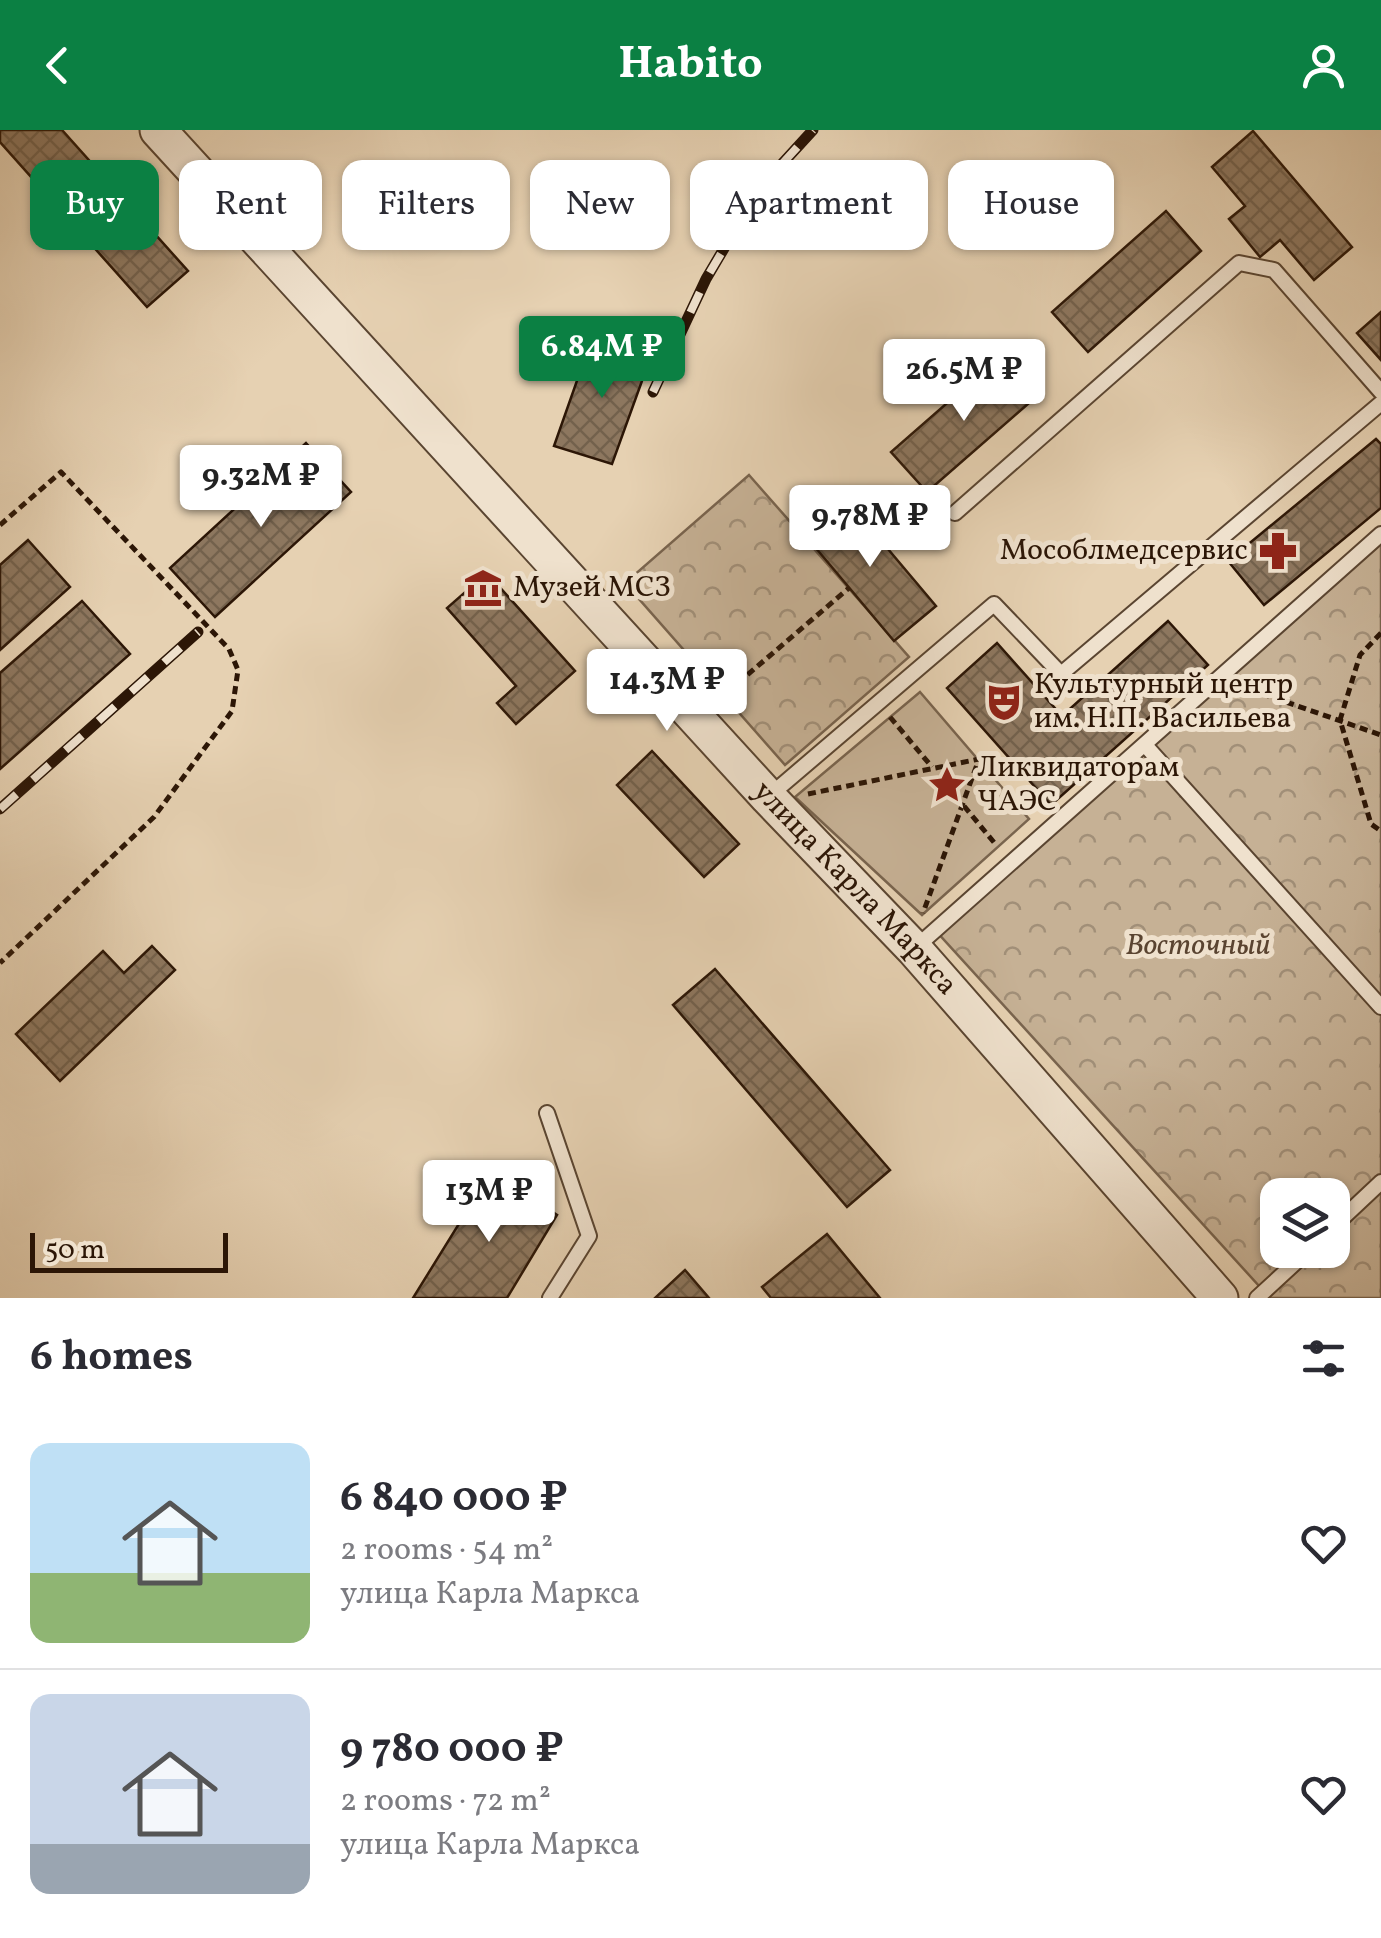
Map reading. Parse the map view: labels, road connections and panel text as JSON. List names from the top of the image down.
{
  "streets": {
    "street": ["улица Карла Маркса"]
  },
  "parks": ["Восточный"],
  "places": {
    "pharmacy": ["Мособлмедсервис"],
    "museum": ["Музей МСЗ"],
    "theatre": ["Культурный центр им. Н.П. Васильева"],
    "place": ["Ликвидаторам ЧАЭС"]
  },
  "scale_bar": "50 m",
  "page": {
    "header": "Habito",
    "chip": [
      "Buy",
      "Rent",
      "Filters",
      "New",
      "Apartment",
      "House"
    ],
    "price": [
      "6.84M ₽",
      "26.5M ₽",
      "9.32M ₽",
      "9.78M ₽",
      "14.3M ₽",
      "13M ₽"
    ],
    "scale": "50 m",
    "heading": "6 homes",
    "list": [
      {
        "name": "6 840 000 ₽",
        "note": "2 rooms · 54 m² · улица Карла Маркса"
      },
      {
        "name": "9 780 000 ₽",
        "note": "2 rooms · 72 m² · улица Карла Маркса"
      }
    ]
  }
}
